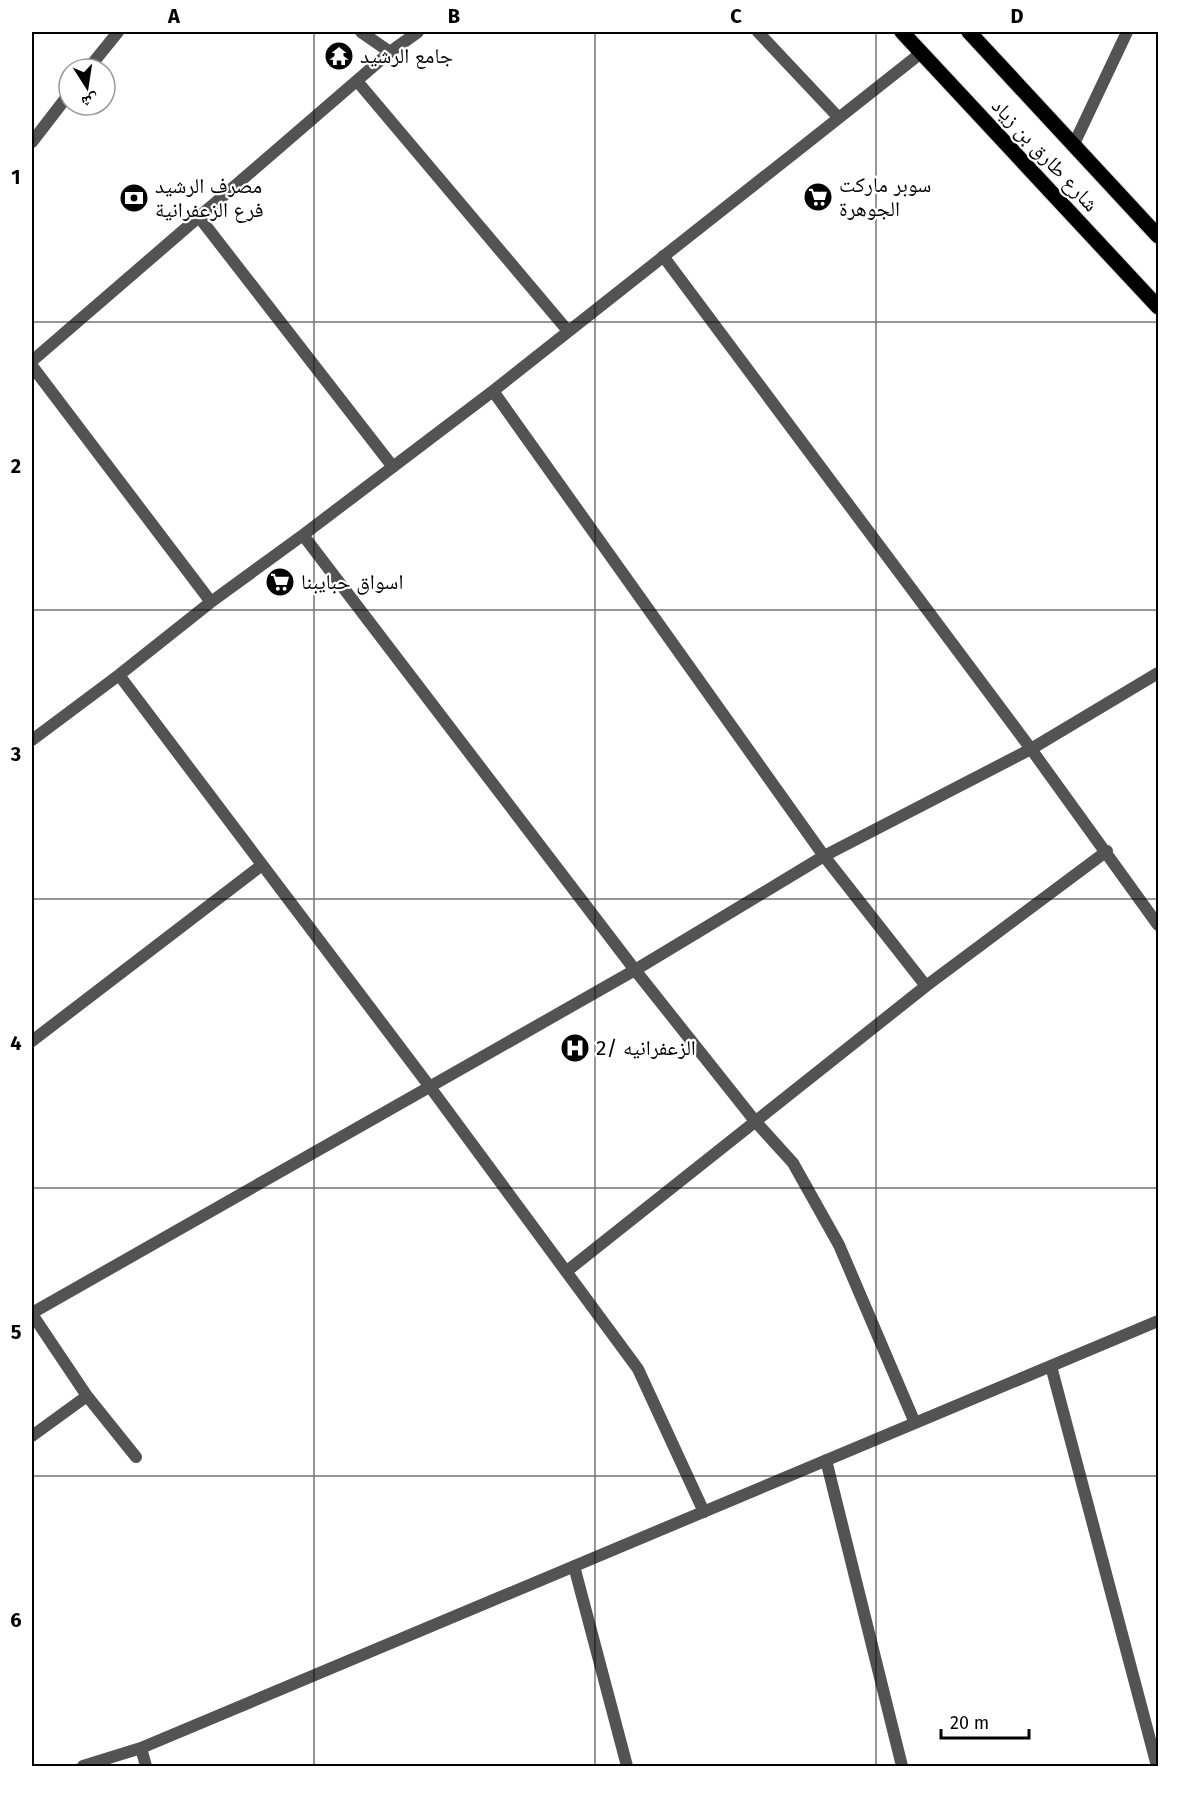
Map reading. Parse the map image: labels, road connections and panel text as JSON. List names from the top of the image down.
{
  "streets": {
    "main road": ["شارع طارق بن زياد"]
  },
  "places": {
    "temple": ["جامع الرشيد"],
    "supermarket": ["سوبر ماركت الجوهرة", "اسواق حبايبنا"],
    "bank": ["مصرف الرشيد فرع الزعفرانية"],
    "hospital": ["الزعفرانيه /2"]
  },
  "scale_bar": "20 m",
  "north": "bottom",
  "grid": {
    "columns": [
      "A",
      "B",
      "C",
      "D"
    ],
    "rows": [
      "1",
      "2",
      "3",
      "4",
      "5",
      "6"
    ]
  }
}
